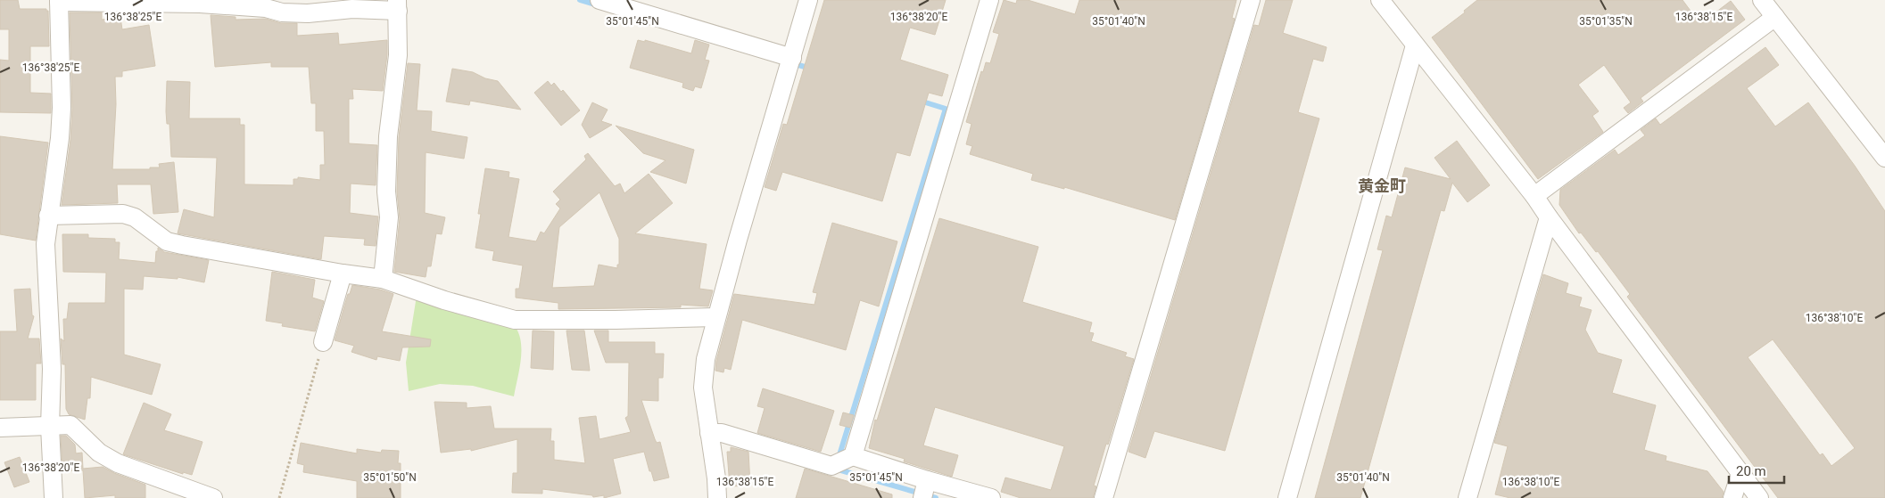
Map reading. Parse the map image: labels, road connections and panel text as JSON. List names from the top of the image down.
{
  "districts": ["黄金町"],
  "scale_bar": "20 m",
  "coordinates": [
    "136°38'25\"E",
    "136°38'20\"E",
    "136°38'15\"E",
    "35°01'45\"N",
    "35°01'40\"N",
    "35°01'35\"N",
    "136°38'10\"E",
    "35°01'50\"N"
  ]
}
